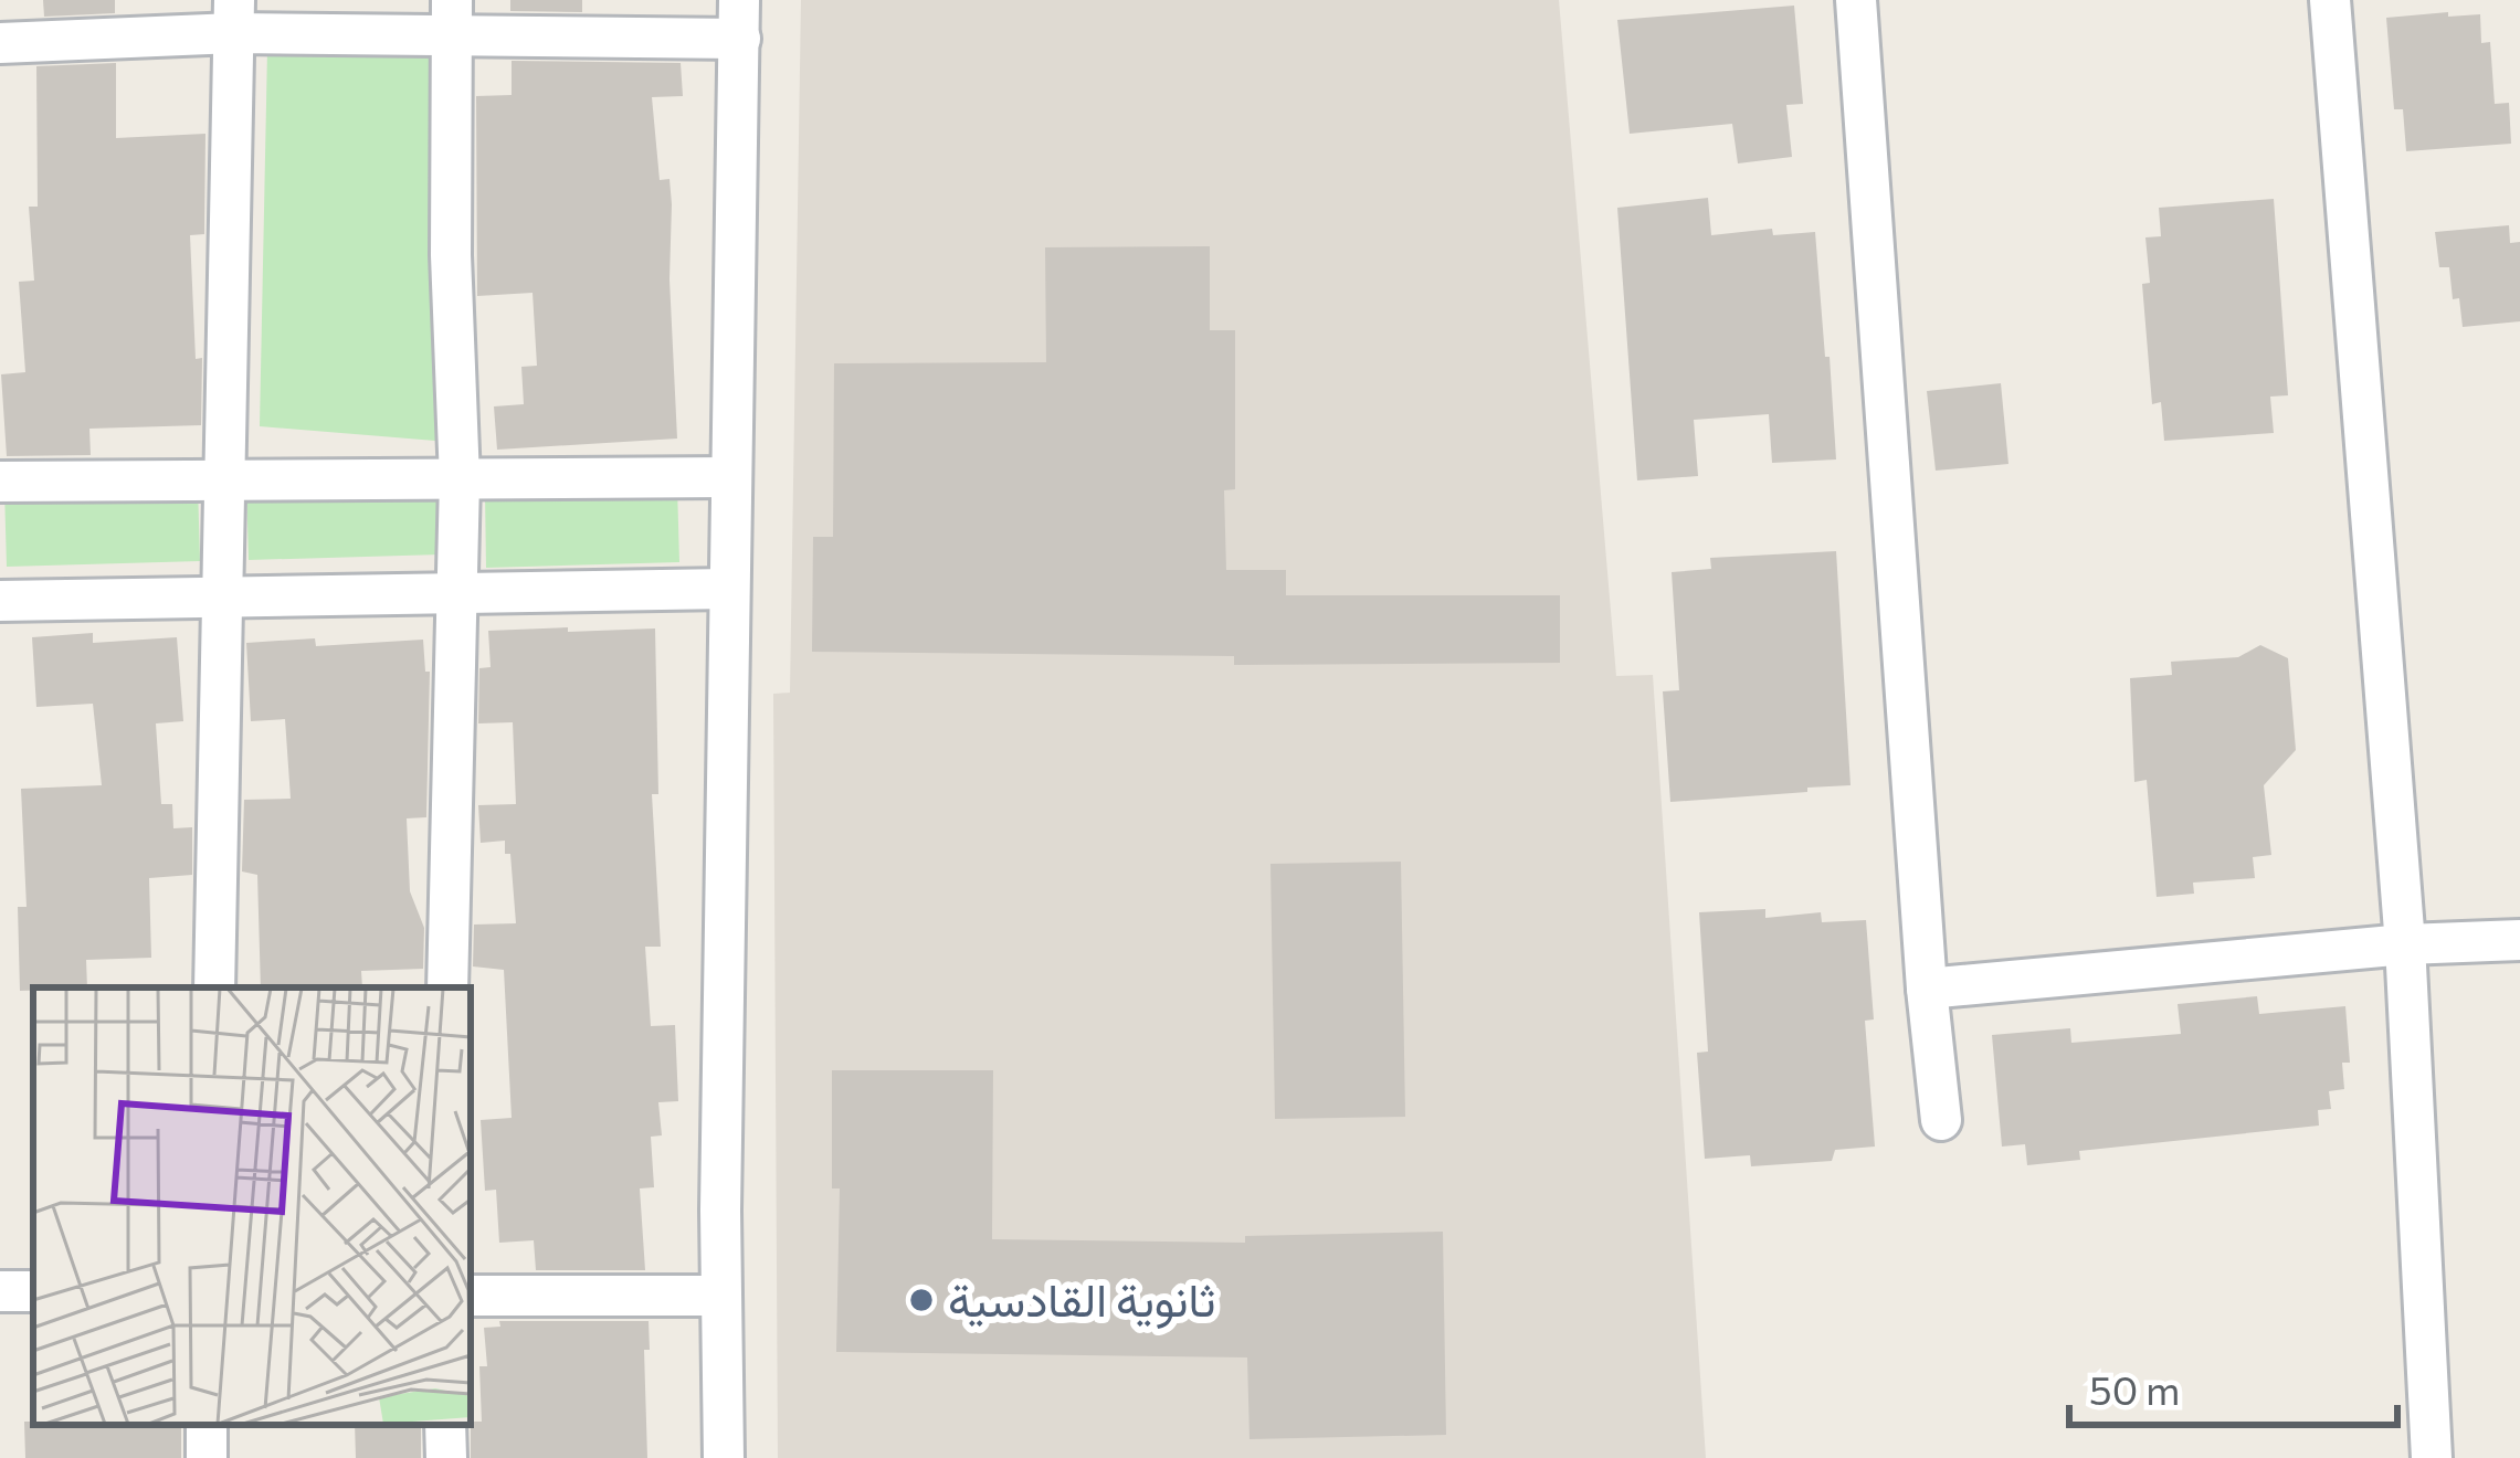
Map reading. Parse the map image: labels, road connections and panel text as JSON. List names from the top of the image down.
{
  "places": ["ثانوية القادسية"],
  "scale_bar": "50 m"
}
